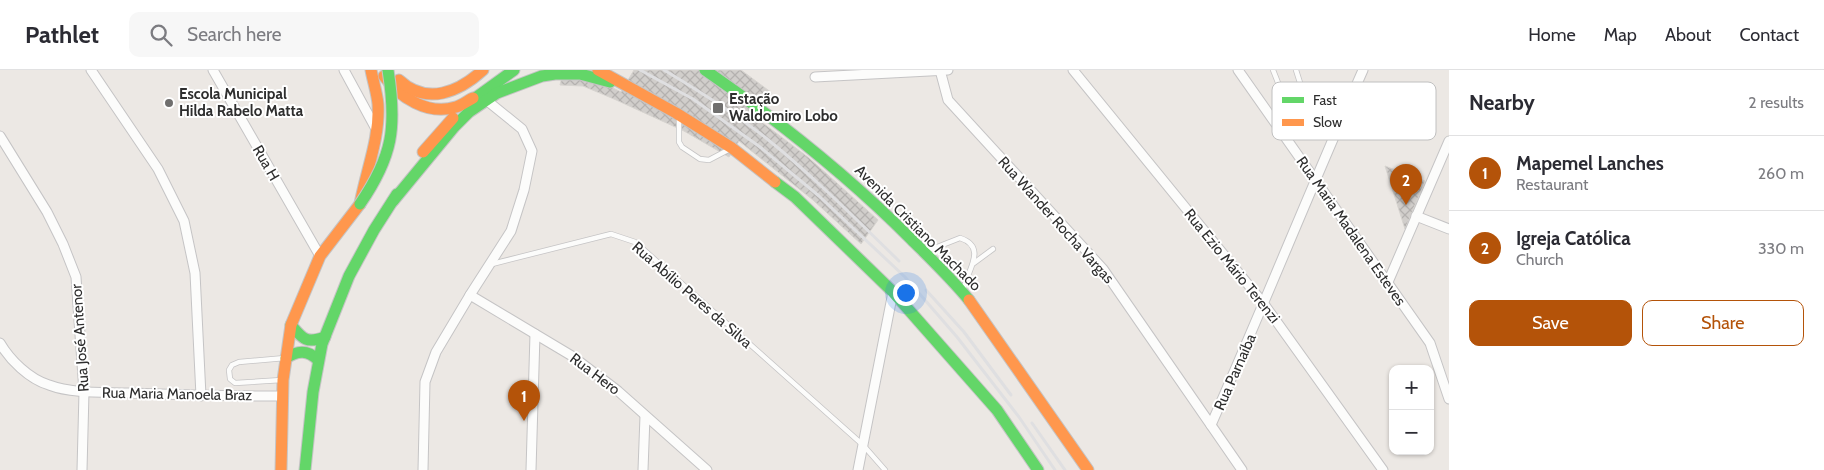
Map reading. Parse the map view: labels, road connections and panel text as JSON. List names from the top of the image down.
{
  "streets": {
    "main road": ["Avenida Cristiano Machado"],
    "street": [
      "Rua H",
      "Rua Wander Rocha Vargas",
      "Rua Maria Madalena Esteves",
      "Rua Ezio Mário Terenzi",
      "Rua José Antenor",
      "Rua Parnaíba",
      "Rua Hero",
      "Rua Maria Manoela Braz"
    ],
    "lane": ["Rua Abílio Peres da Silva"]
  },
  "crossings": [
    ["Rua Wander Rocha Vargas", "Rua Parnaíba"],
    ["Rua Maria Madalena Esteves", "Rua Parnaíba"],
    ["Rua Ezio Mário Terenzi", "Rua Parnaíba"],
    ["Rua José Antenor", "Rua Maria Manoela Braz"]
  ],
  "places": {
    "other": ["Escola Municipal Hilda Rabelo Matta"],
    "transit": ["Estação Waldomiro Lobo"]
  },
  "legend": ["Fast", "Slow"],
  "page": {
    "header": "Pathlet",
    "search": "Search here",
    "nav": [
      "Home",
      "Map",
      "About",
      "Contact"
    ],
    "heading": ["Nearby", "2 results"],
    "list": [
      {
        "mark": "1",
        "name": "Mapemel Lanches",
        "note": "Restaurant",
        "value": "260 m"
      },
      {
        "mark": "2",
        "name": "Igreja Católica",
        "note": "Church",
        "value": "330 m"
      }
    ],
    "pins": ["2", "1"],
    "buttons": ["Save", "Share"],
    "map_buttons": ["+", "−"]
  }
}
